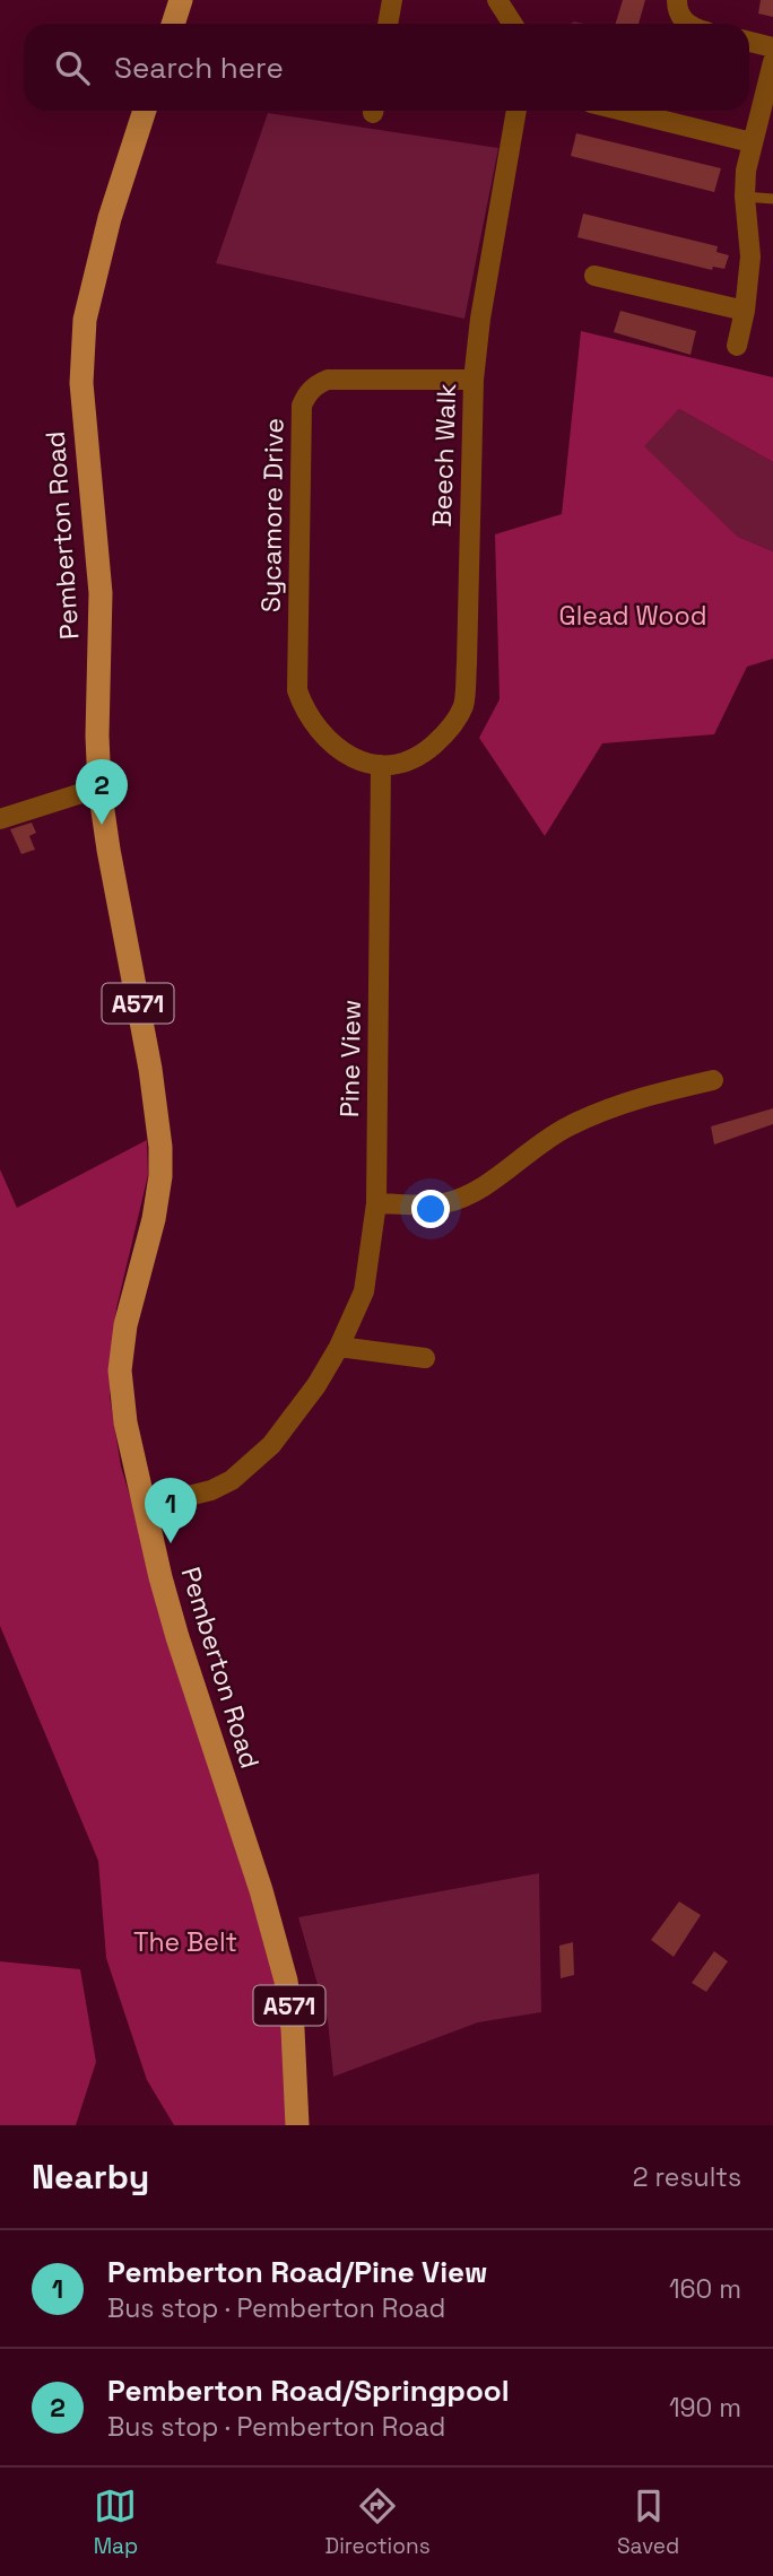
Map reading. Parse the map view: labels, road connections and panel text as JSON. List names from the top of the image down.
{
  "streets": {
    "main road": ["Pemberton Road", "A571"],
    "street": ["Beech Walk", "Sycamore Drive", "Pine View"]
  },
  "crossings": [
    ["Beech Walk", "Sycamore Drive"],
    ["Beech Walk", "Pine View"],
    ["Sycamore Drive", "Pine View"],
    ["Pemberton Road", "Pine View"]
  ],
  "parks": ["Glead Wood", "The Belt"],
  "page": {
    "search": "Search here",
    "pins": ["2", "1"],
    "heading": ["Nearby", "2 results"],
    "list": [
      {
        "mark": "1",
        "name": "Pemberton Road/Pine View",
        "note": "Bus stop · Pemberton Road",
        "value": "160 m"
      },
      {
        "mark": "2",
        "name": "Pemberton Road/Springpool",
        "note": "Bus stop · Pemberton Road",
        "value": "190 m"
      }
    ],
    "nav": ["Map", "Directions", "Saved"]
  }
}
